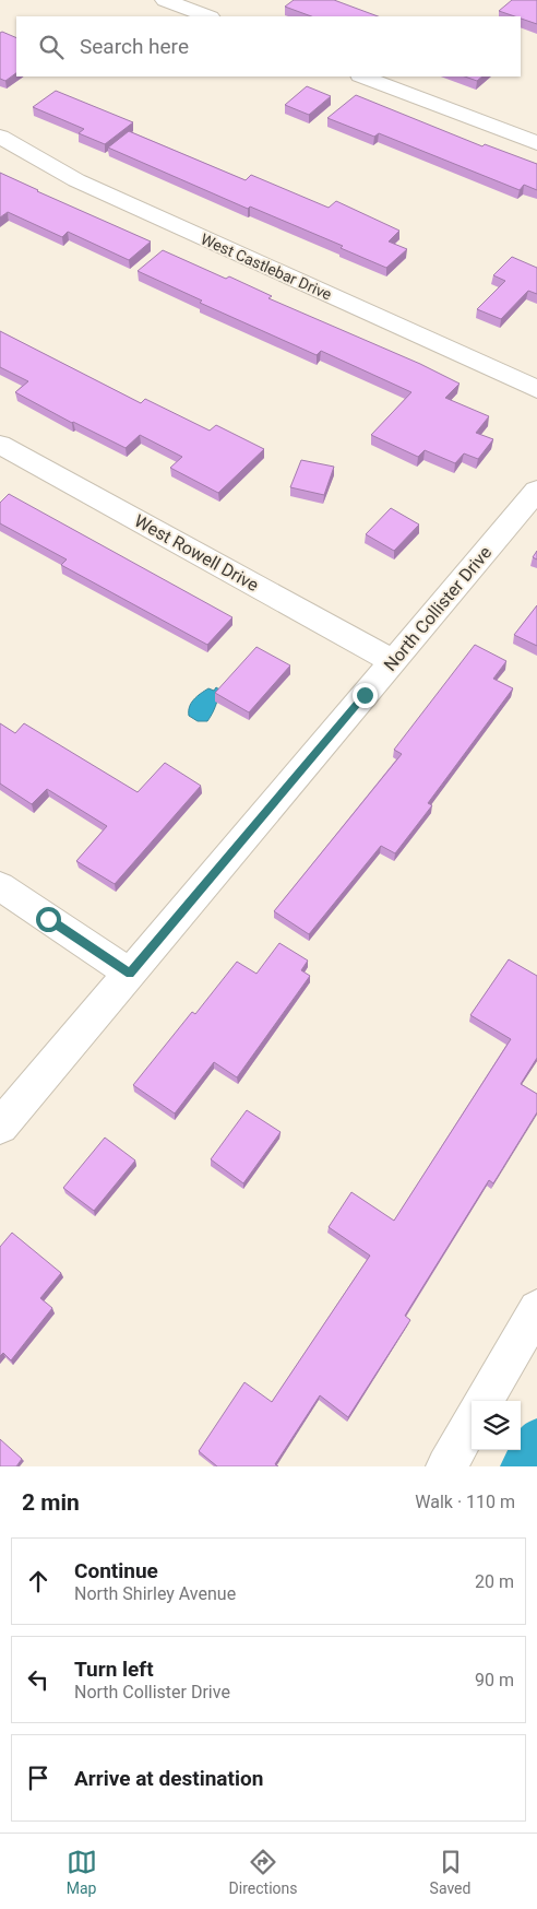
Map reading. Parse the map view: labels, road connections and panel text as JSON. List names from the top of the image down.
{
  "streets": {
    "street": ["West Castlebar Drive", "West Rowell Drive", "North Collister Drive"]
  },
  "crossings": [
    ["West Rowell Drive", "North Collister Drive"]
  ],
  "page": {
    "search": "Search here",
    "heading": ["2 min", "Walk · 110 m"],
    "list": [
      ["Continue", "North Shirley Avenue", "20 m"],
      ["Turn left", "North Collister Drive", "90 m"],
      "Arrive at destination"
    ],
    "nav": ["Map", "Directions", "Saved"]
  }
}
